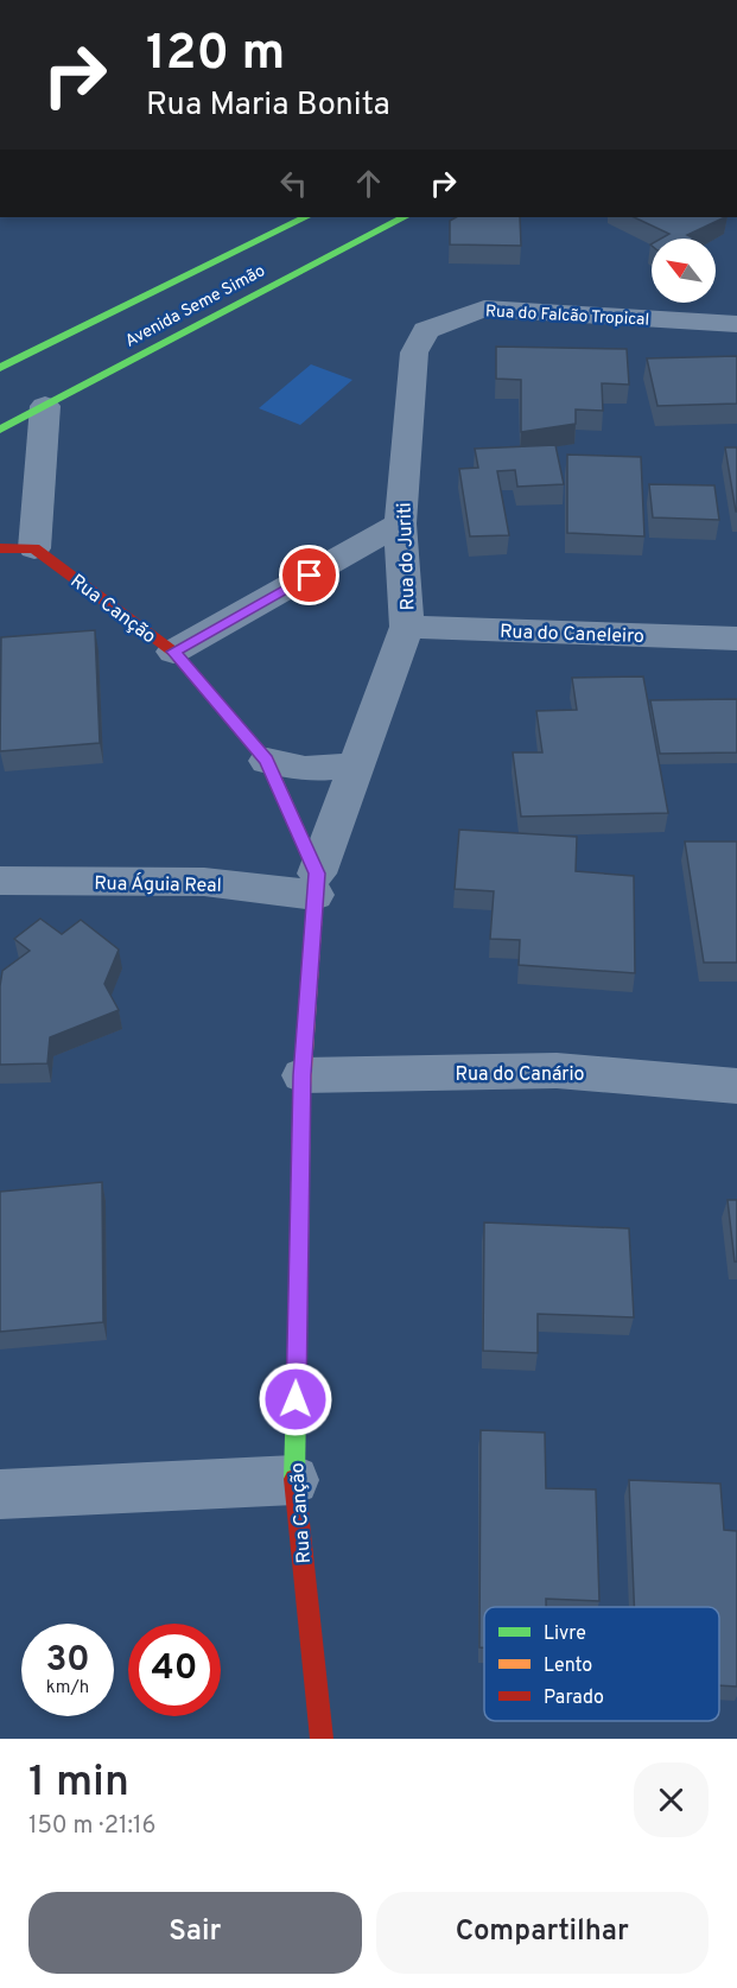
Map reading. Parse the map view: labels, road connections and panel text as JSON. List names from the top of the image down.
{
  "streets": {
    "street": [
      "Avenida Seme Simão",
      "Rua do Falcão Tropical",
      "Rua do Juriti",
      "Rua Canção",
      "Rua do Caneleiro",
      "Rua Águia Real",
      "Rua do Canário"
    ]
  },
  "crossings": [
    ["Rua do Falcão Tropical", "Rua do Juriti"],
    ["Rua do Juriti", "Rua Canção"],
    ["Rua do Juriti", "Rua do Caneleiro"],
    ["Rua do Juriti", "Rua Águia Real"],
    ["Rua Canção", "Rua Águia Real"],
    ["Rua Canção", "Rua do Canário"]
  ],
  "legend": ["Livre", "Lento", "Parado"],
  "north": "top left",
  "page": {
    "turn": ["120 m", "Rua Maria Bonita"],
    "speed": "30 km/h",
    "limit": "40",
    "heading": ["1 min", "150 m · 21:16"],
    "buttons": ["Sair", "Compartilhar"]
  }
}
